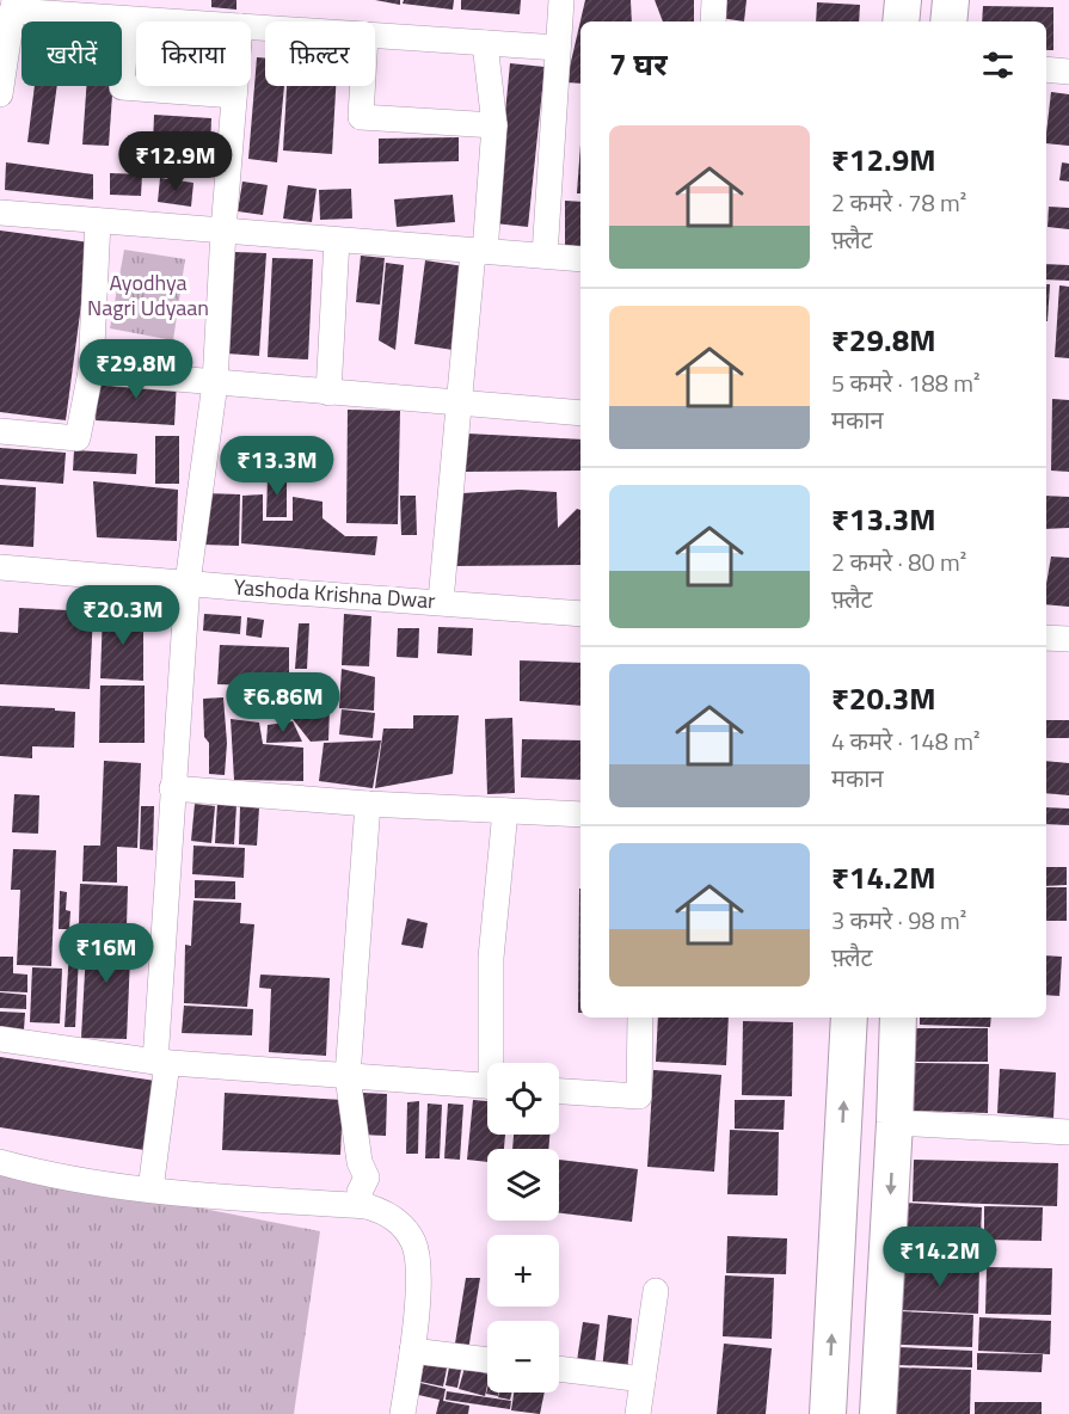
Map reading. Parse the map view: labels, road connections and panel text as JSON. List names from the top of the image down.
{
  "streets": {
    "street": ["Yashoda Krishna Dwar"]
  },
  "parks": ["Ayodhya Nagri Udyaan"],
  "page": {
    "chip": ["खरीदें", "किराया", "फ़िल्टर"],
    "heading": "7 घर",
    "list": [
      {
        "name": "₹12.9M",
        "note": "2 कमरे · 78 m² · फ़्लैट"
      },
      {
        "name": "₹29.8M",
        "note": "5 कमरे · 188 m² · मकान"
      },
      {
        "name": "₹13.3M",
        "note": "2 कमरे · 80 m² · फ़्लैट"
      },
      {
        "name": "₹20.3M",
        "note": "4 कमरे · 148 m² · मकान"
      },
      {
        "name": "₹14.2M",
        "note": "3 कमरे · 98 m² · फ़्लैट"
      }
    ],
    "price": [
      "₹12.9M",
      "₹29.8M",
      "₹13.3M",
      "₹20.3M",
      "₹6.86M",
      "₹16M",
      "₹14.2M"
    ],
    "map_buttons": ["+", "−"]
  }
}
